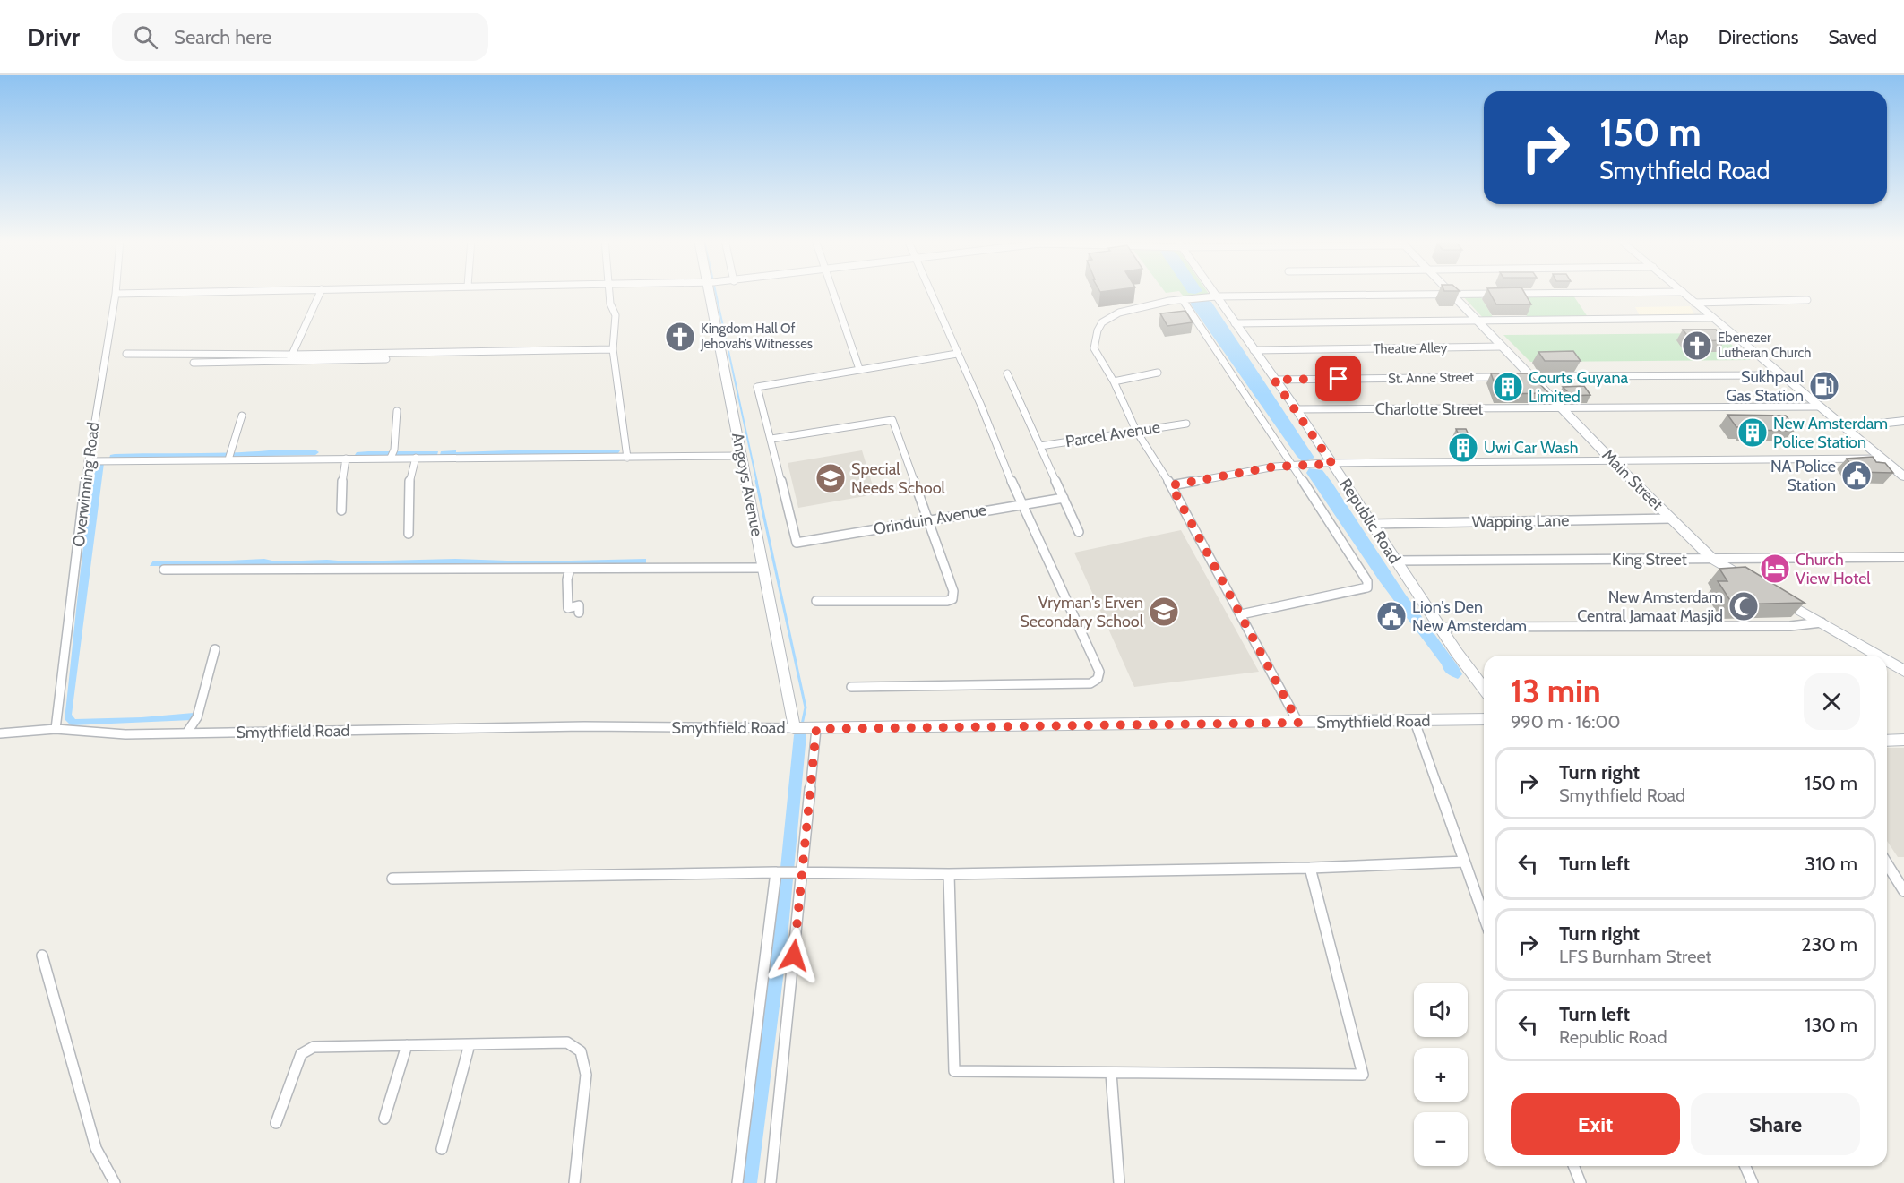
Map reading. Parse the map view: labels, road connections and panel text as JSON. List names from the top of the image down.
{
  "streets": {
    "street": [
      "Theatre Alley",
      "St. Anne Street",
      "Charlotte Street",
      "Parcel Avenue",
      "Main Street",
      "Overwinning Road",
      "Angoys Avenue",
      "Orinduin Avenue",
      "Republic Road",
      "Wapping Lane",
      "King Street",
      "Smythfield Road"
    ]
  },
  "crossings": [
    ["Theatre Alley", "Main Street"],
    ["Theatre Alley", "Republic Road"],
    ["St. Anne Street", "Republic Road"],
    ["Charlotte Street", "Main Street"],
    ["Charlotte Street", "Republic Road"],
    ["Main Street", "Wapping Lane"],
    ["Main Street", "King Street"],
    ["Overwinning Road", "Smythfield Road"],
    ["Angoys Avenue", "Smythfield Road"],
    ["Republic Road", "Wapping Lane"],
    ["Republic Road", "King Street"]
  ],
  "places": {
    "church": ["Kingdom Hall Of Jehovah’s Witnesses", "Ebenezer Lutheran Church"],
    "fuel station": ["Sukhpaul Gas Station"],
    "building": ["Courts Guyana Limited", "New Amsterdam Police Station", "Uwi Car Wash"],
    "public building": ["NA Police Station", "Lion's Den New Amsterdam"],
    "school or university": ["Special Needs School", "Vryman's Erven Secondary School"],
    "hotel": ["Church View Hotel"],
    "mosque": ["New Amsterdam Central Jamaat Masjid"]
  },
  "page": {
    "header": "Drivr",
    "search": "Search here",
    "nav": ["Map", "Directions", "Saved"],
    "turn": ["150 m", "Smythfield Road"],
    "heading": ["13 min", "990 m · 16:00"],
    "list": [
      {
        "name": "Turn right",
        "note": "Smythfield Road",
        "value": "150 m"
      },
      {
        "name": "Turn left",
        "value": "310 m"
      },
      {
        "name": "Turn right",
        "note": "LFS Burnham Street",
        "value": "230 m"
      },
      {
        "name": "Turn left",
        "note": "Republic Road",
        "value": "130 m"
      }
    ],
    "map_buttons": ["+", "−"],
    "buttons": ["Exit", "Share"]
  }
}
